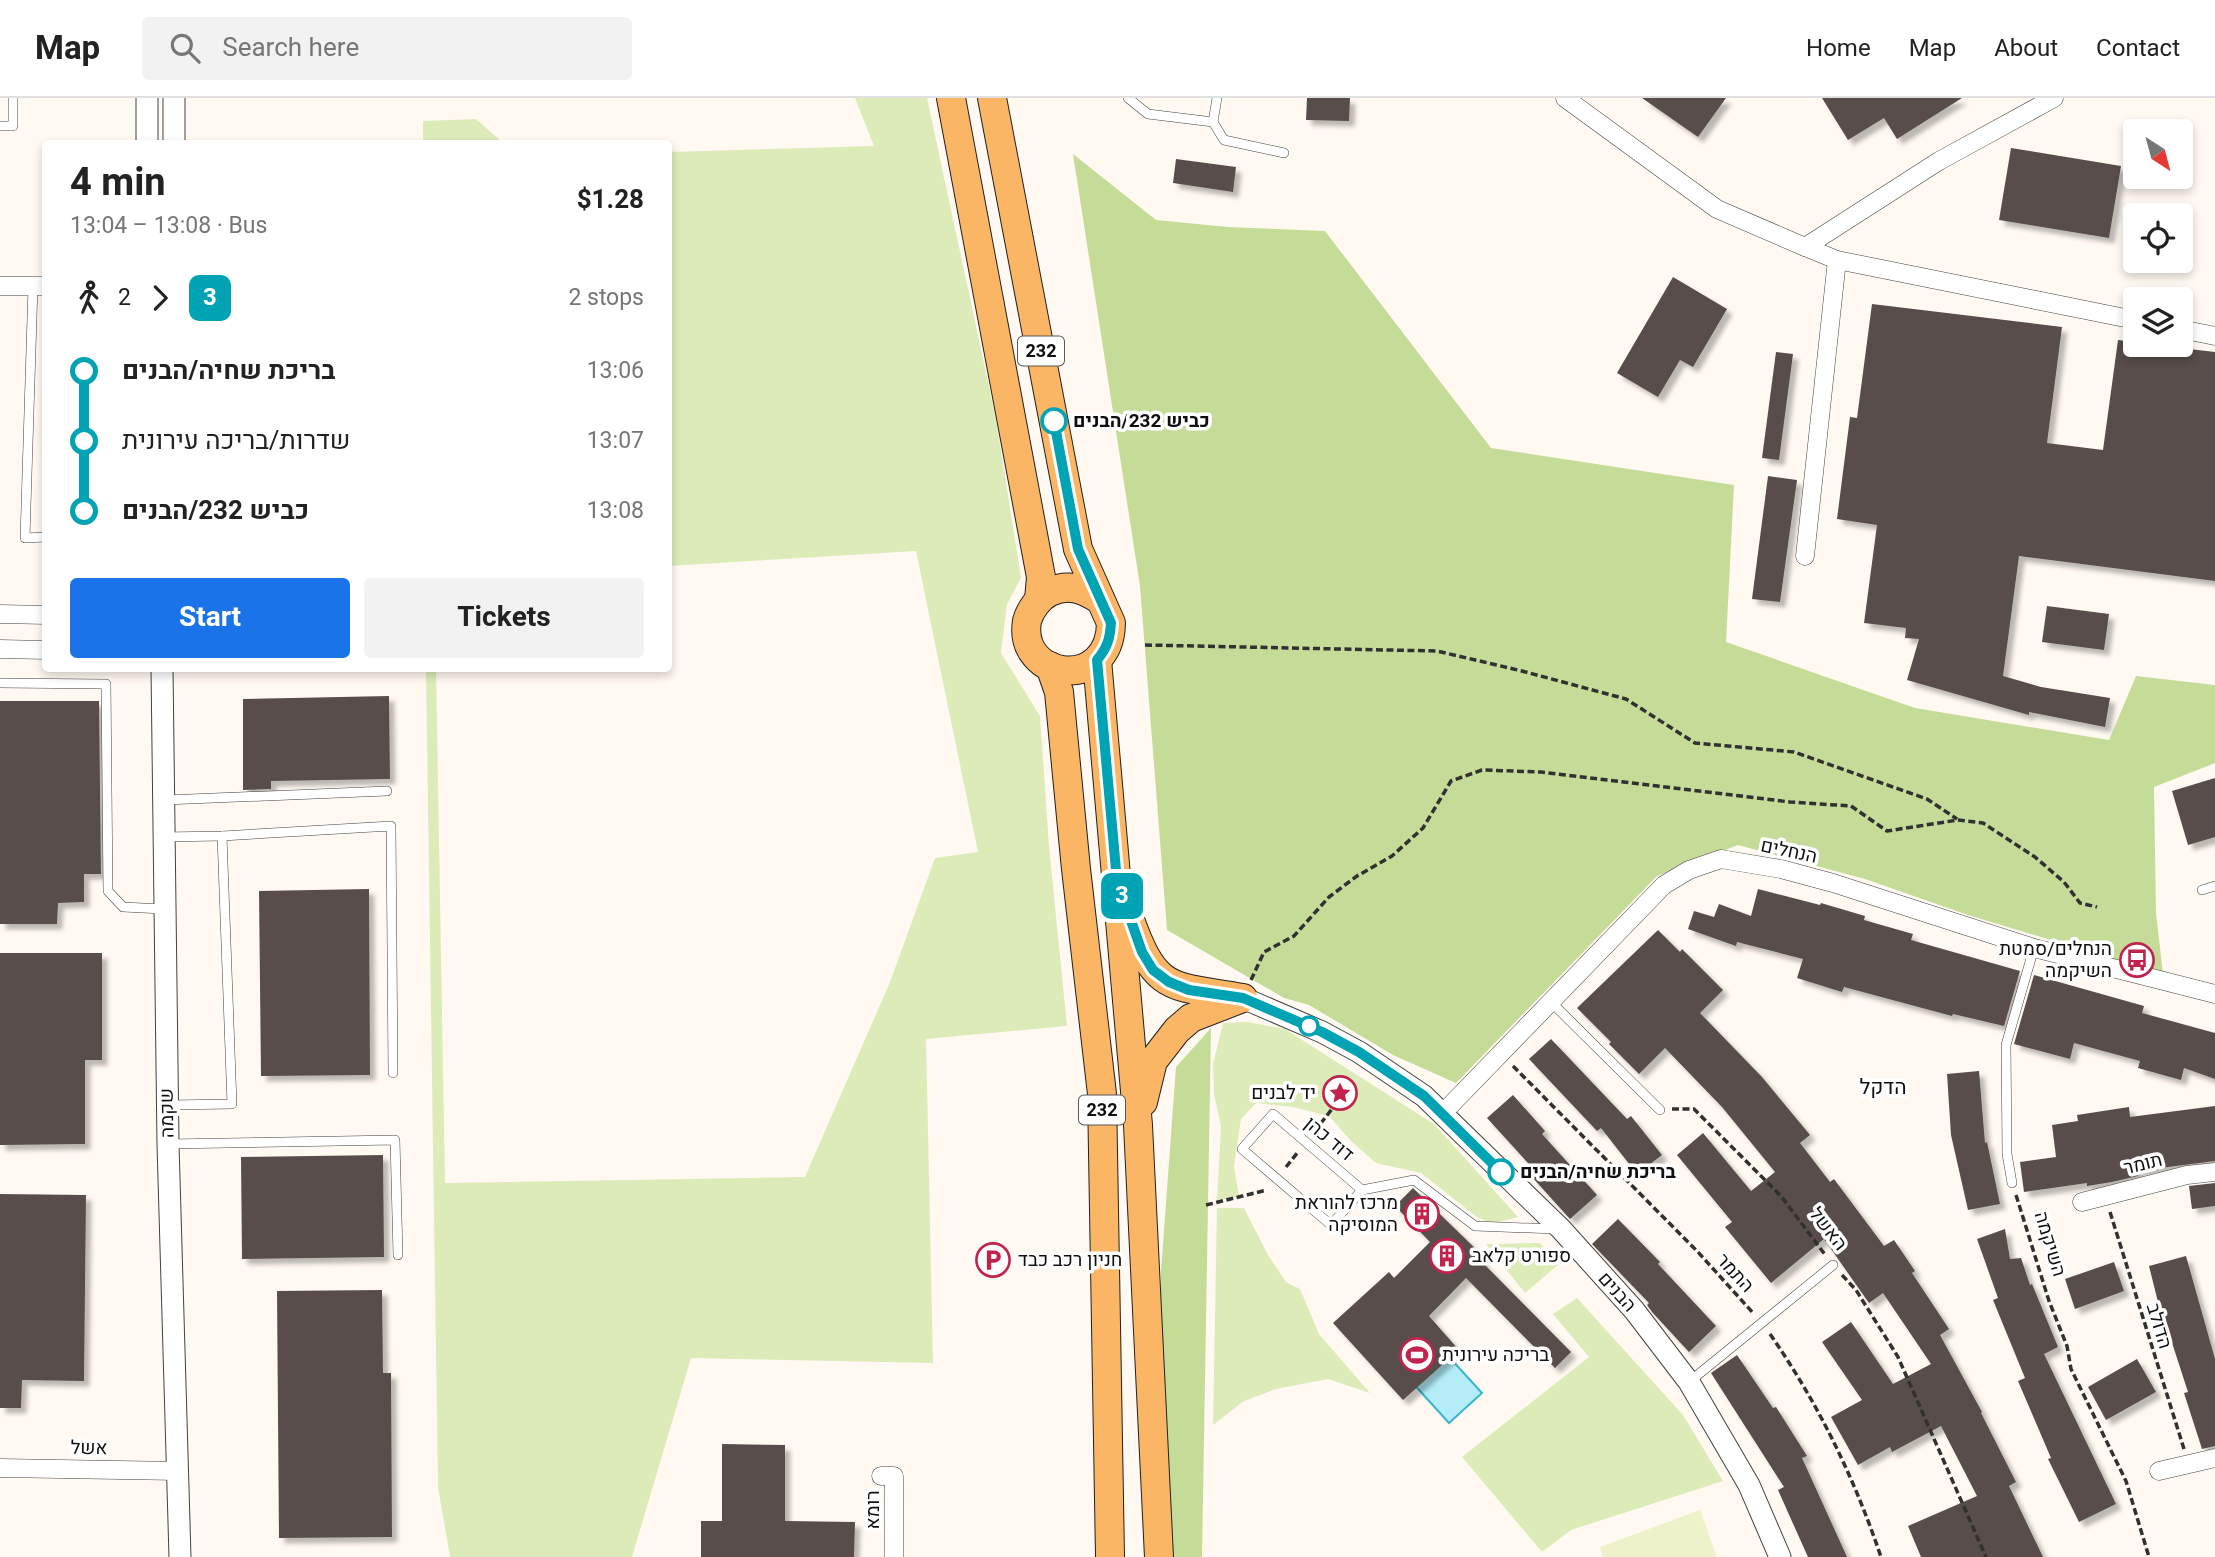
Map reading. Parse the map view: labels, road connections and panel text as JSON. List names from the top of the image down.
{
  "streets": {
    "main road": ["232"],
    "street": [
      "הנחלים",
      "שקמה",
      "תומר",
      "הבנים",
      "אשל",
      "רומא"
    ],
    "lane": ["דוד כהן"],
    "path": [
      "האשל",
      "השיקמה",
      "התמר",
      "הדולב"
    ]
  },
  "crossings": [
    ["הנחלים", "התמר"],
    ["הנחלים", "הבנים"],
    ["שקמה", "אשל"],
    ["תומר", "הדולב"]
  ],
  "districts": ["הדקל"],
  "places": {
    "other": ["כביש 232/הבנים", "בריכת שחיה/הבנים"],
    "bus stop": ["הנחלים/סמטת השיקמה"],
    "place": ["יד לבנים"],
    "building": ["מרכז להוראת המוסיקה", "ספורט קלאב"],
    "parking": ["חניון רכב כבד"],
    "sports": ["בריכה עירונית"]
  },
  "lines": ["bus line 3"],
  "north": "bottom right",
  "page": {
    "header": "Map",
    "search": "Search here",
    "nav": [
      "Home",
      "Map",
      "About",
      "Contact"
    ],
    "on_map": "3",
    "heading": ["4 min", "13:04 – 13:08 · Bus", "$1.28"],
    "legs": ["2", "3", "2 stops"],
    "list": [
      {
        "name": "בריכת שחיה/הבנים",
        "value": "13:06"
      },
      {
        "name": "שדרות/בריכה עירונית",
        "value": "13:07"
      },
      {
        "name": "כביש 232/הבנים",
        "value": "13:08"
      }
    ],
    "buttons": ["Start", "Tickets"]
  }
}
